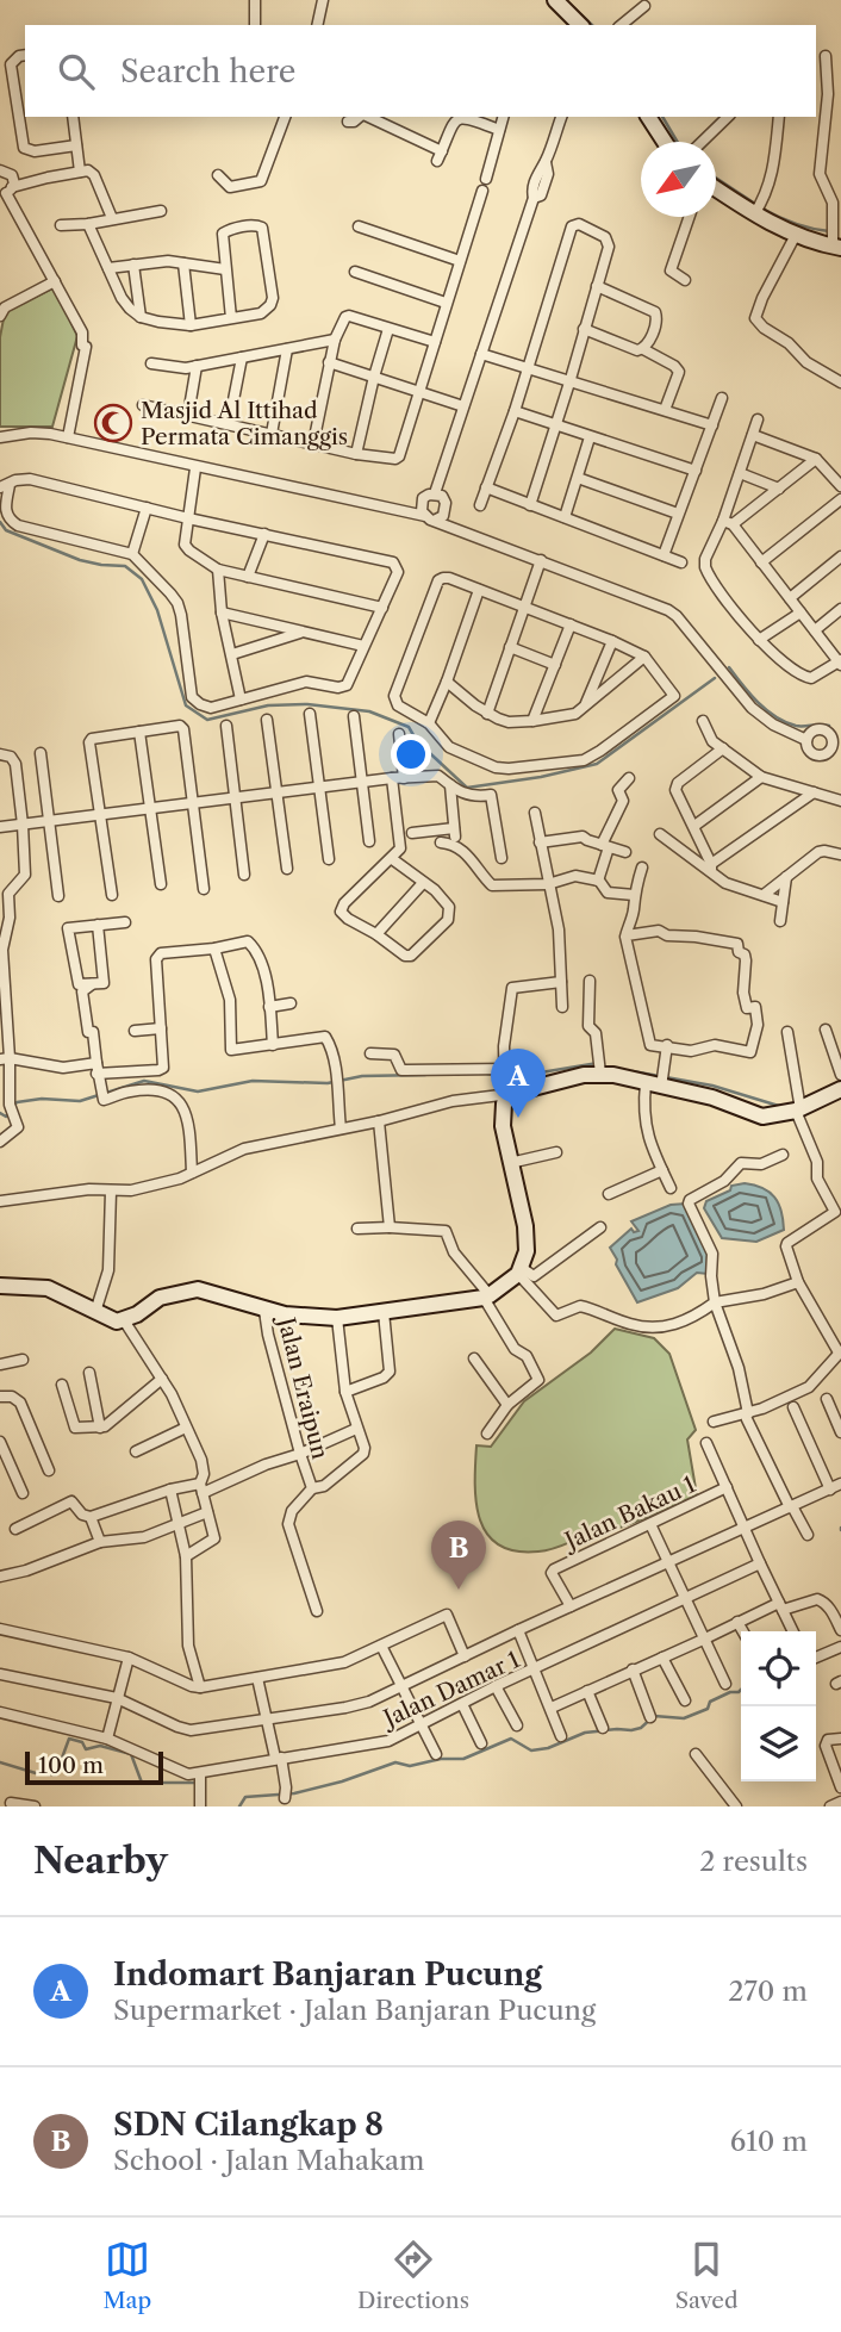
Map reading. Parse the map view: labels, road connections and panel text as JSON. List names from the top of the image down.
{
  "streets": {
    "street": ["Jalan Eraipun", "Jalan Bakau 1", "Jalan Damar 1"]
  },
  "places": {
    "mosque": ["Masjid Al Ittihad Permata Cimanggis"]
  },
  "scale_bar": "100 m",
  "north": "bottom left",
  "page": {
    "search": "Search here",
    "pins": ["A", "B"],
    "scale": "100 m",
    "heading": ["Nearby", "2 results"],
    "list": [
      {
        "mark": "A",
        "name": "Indomart Banjaran Pucung",
        "note": "Supermarket · Jalan Banjaran Pucung",
        "value": "270 m"
      },
      {
        "mark": "B",
        "name": "SDN Cilangkap 8",
        "note": "School · Jalan Mahakam",
        "value": "610 m"
      }
    ],
    "nav": ["Map", "Directions", "Saved"]
  }
}
